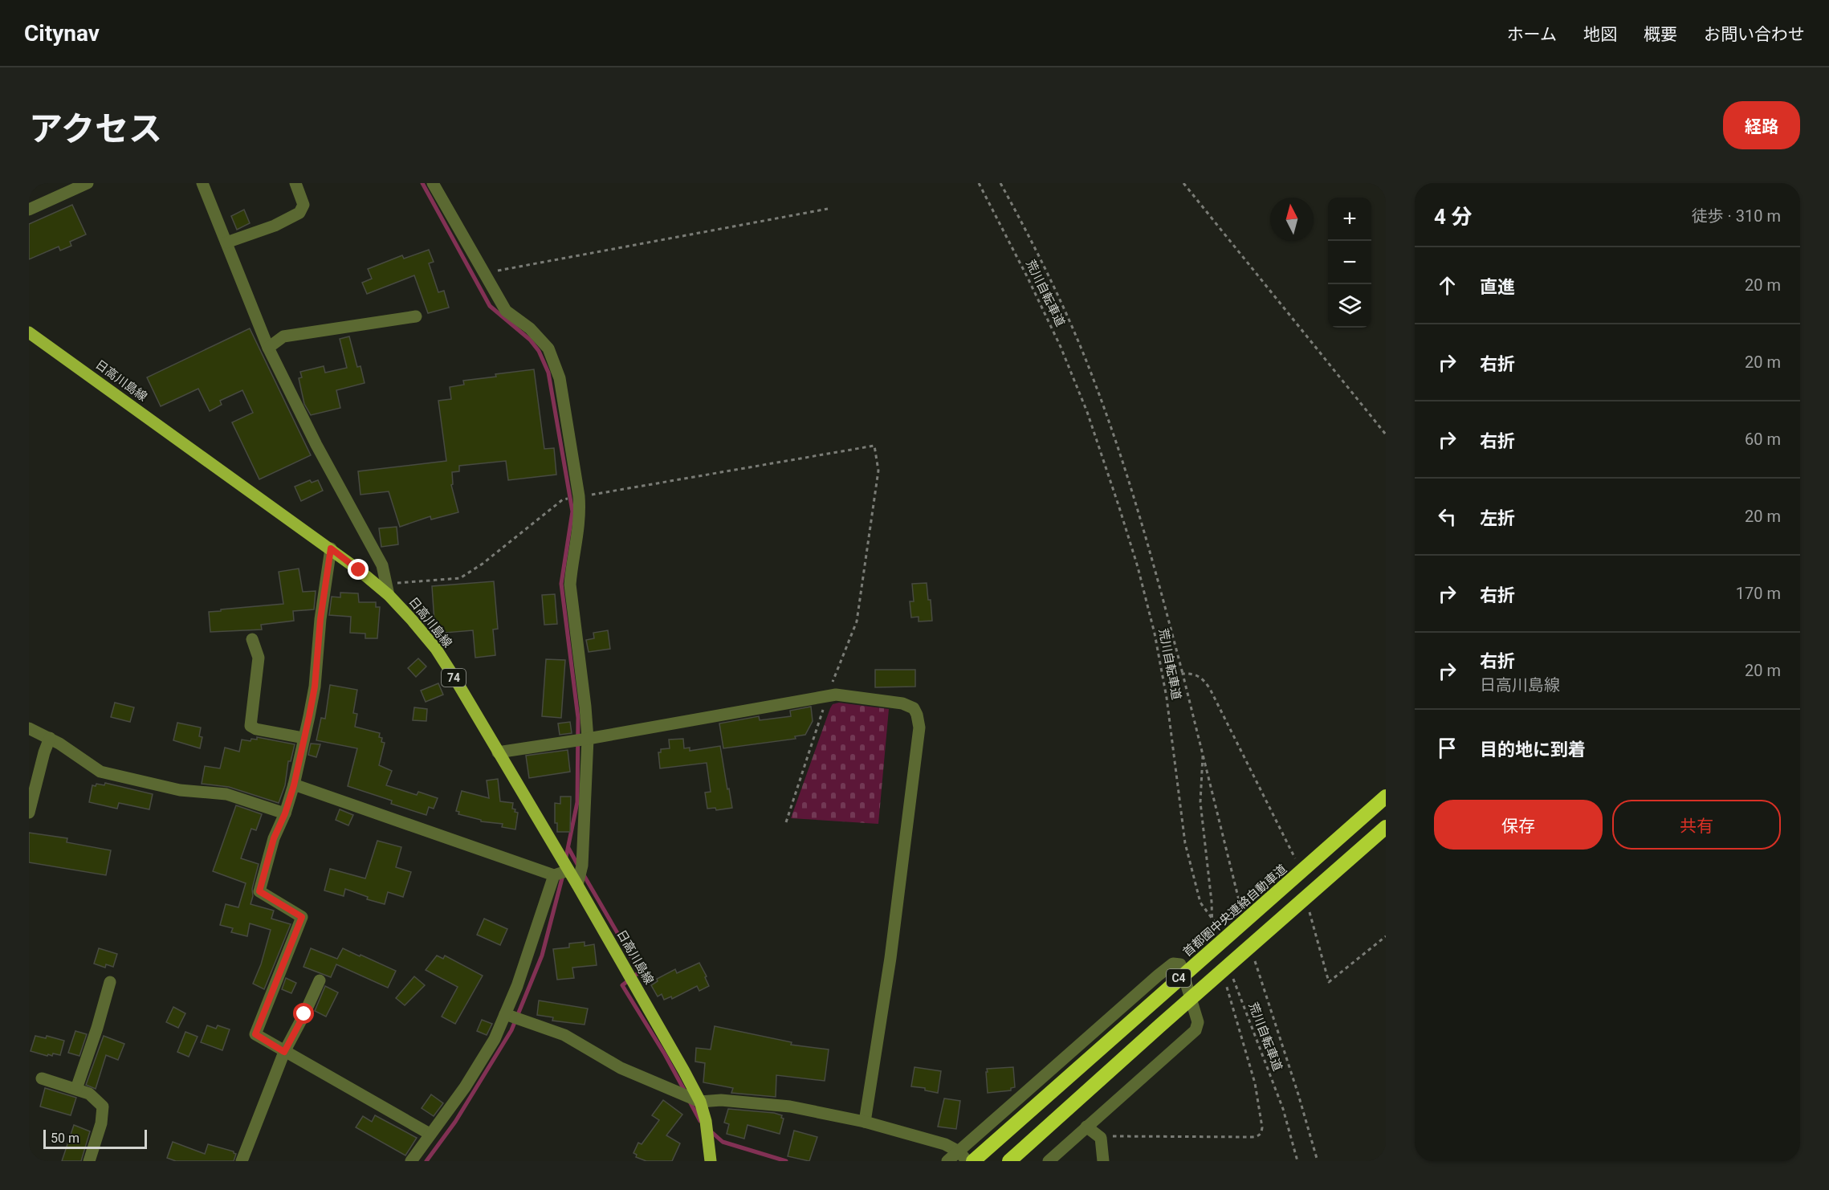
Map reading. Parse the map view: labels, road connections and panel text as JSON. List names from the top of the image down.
{
  "streets": {
    "highway": ["首都圏中央連絡自動車道", "C4"],
    "main road": ["日高川島線", "74"],
    "path": ["荒川自転車道"]
  },
  "scale_bar": "50 m",
  "north": "top",
  "page": {
    "header": "Citynav",
    "nav": [
      "ホーム",
      "地図",
      "概要",
      "お問い合わせ"
    ],
    "title": "アクセス",
    "buttons": [
      "経路",
      ["保存", "共有"]
    ],
    "heading": ["4 分", "徒歩 · 310 m"],
    "map_buttons": ["+", "−"],
    "list": [
      ["直進", "20 m"],
      ["右折", "20 m"],
      ["右折", "60 m"],
      ["左折", "20 m"],
      ["右折", "170 m"],
      ["右折", "日高川島線", "20 m"],
      "目的地に到着"
    ],
    "scale": "50 m"
  }
}
